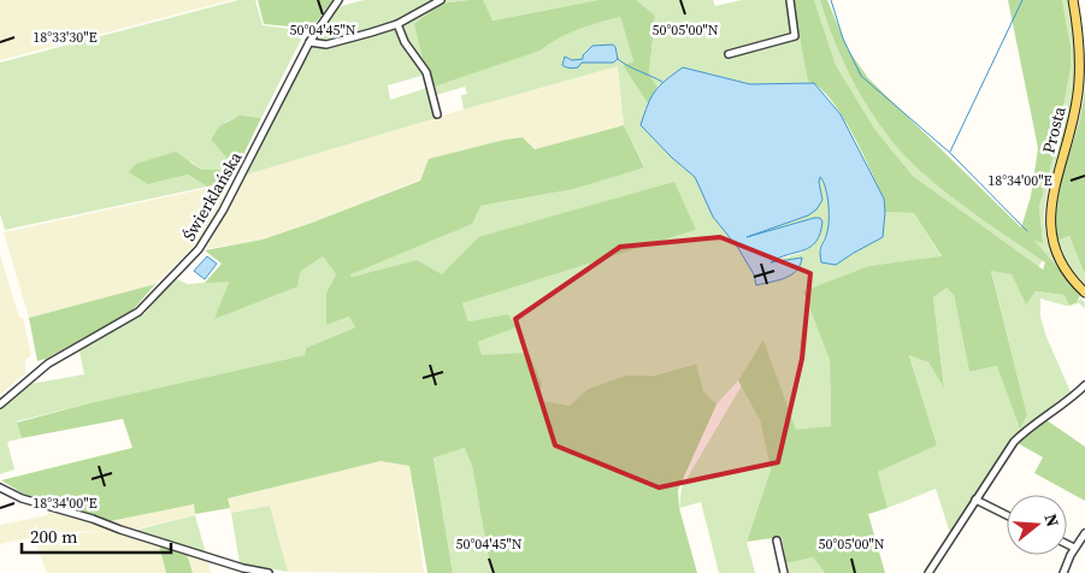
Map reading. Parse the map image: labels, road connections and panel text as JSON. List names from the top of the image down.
{
  "streets": {
    "main road": ["Prosta"],
    "street": ["Świerklańska"]
  },
  "scale_bar": "200 m",
  "north": "right",
  "coordinates": [
    "50°04'45\"N",
    "50°05'00\"N",
    "18°33'30\"E",
    "18°34'00\"E"
  ]
}
